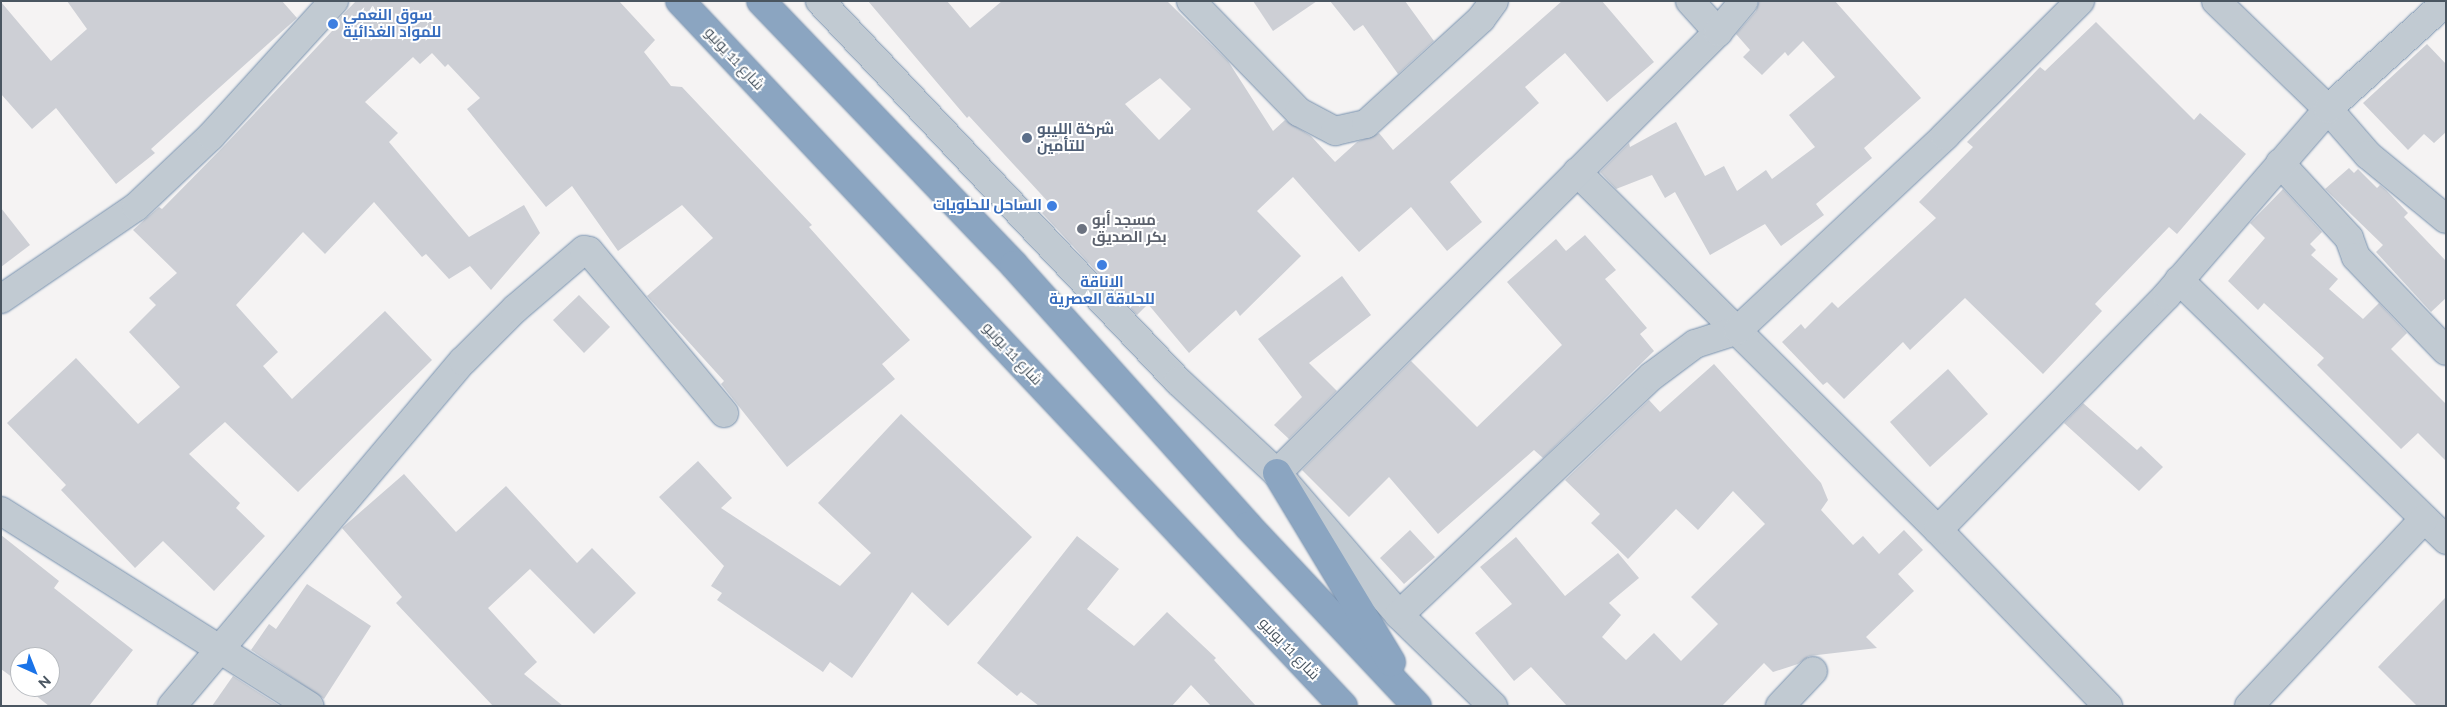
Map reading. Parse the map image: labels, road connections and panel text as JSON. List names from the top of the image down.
{
  "streets": {
    "highway": ["شارع 11 يونيو"]
  },
  "places": [
    "سوق النعمي للمواد الغذائية",
    "شركة الليبو للتأمين",
    "الساحل للحلويات",
    "مسجد أبو بكر الصديق",
    "الاناقة للحلاقة العصرية"
  ],
  "north": "bottom right"
}
